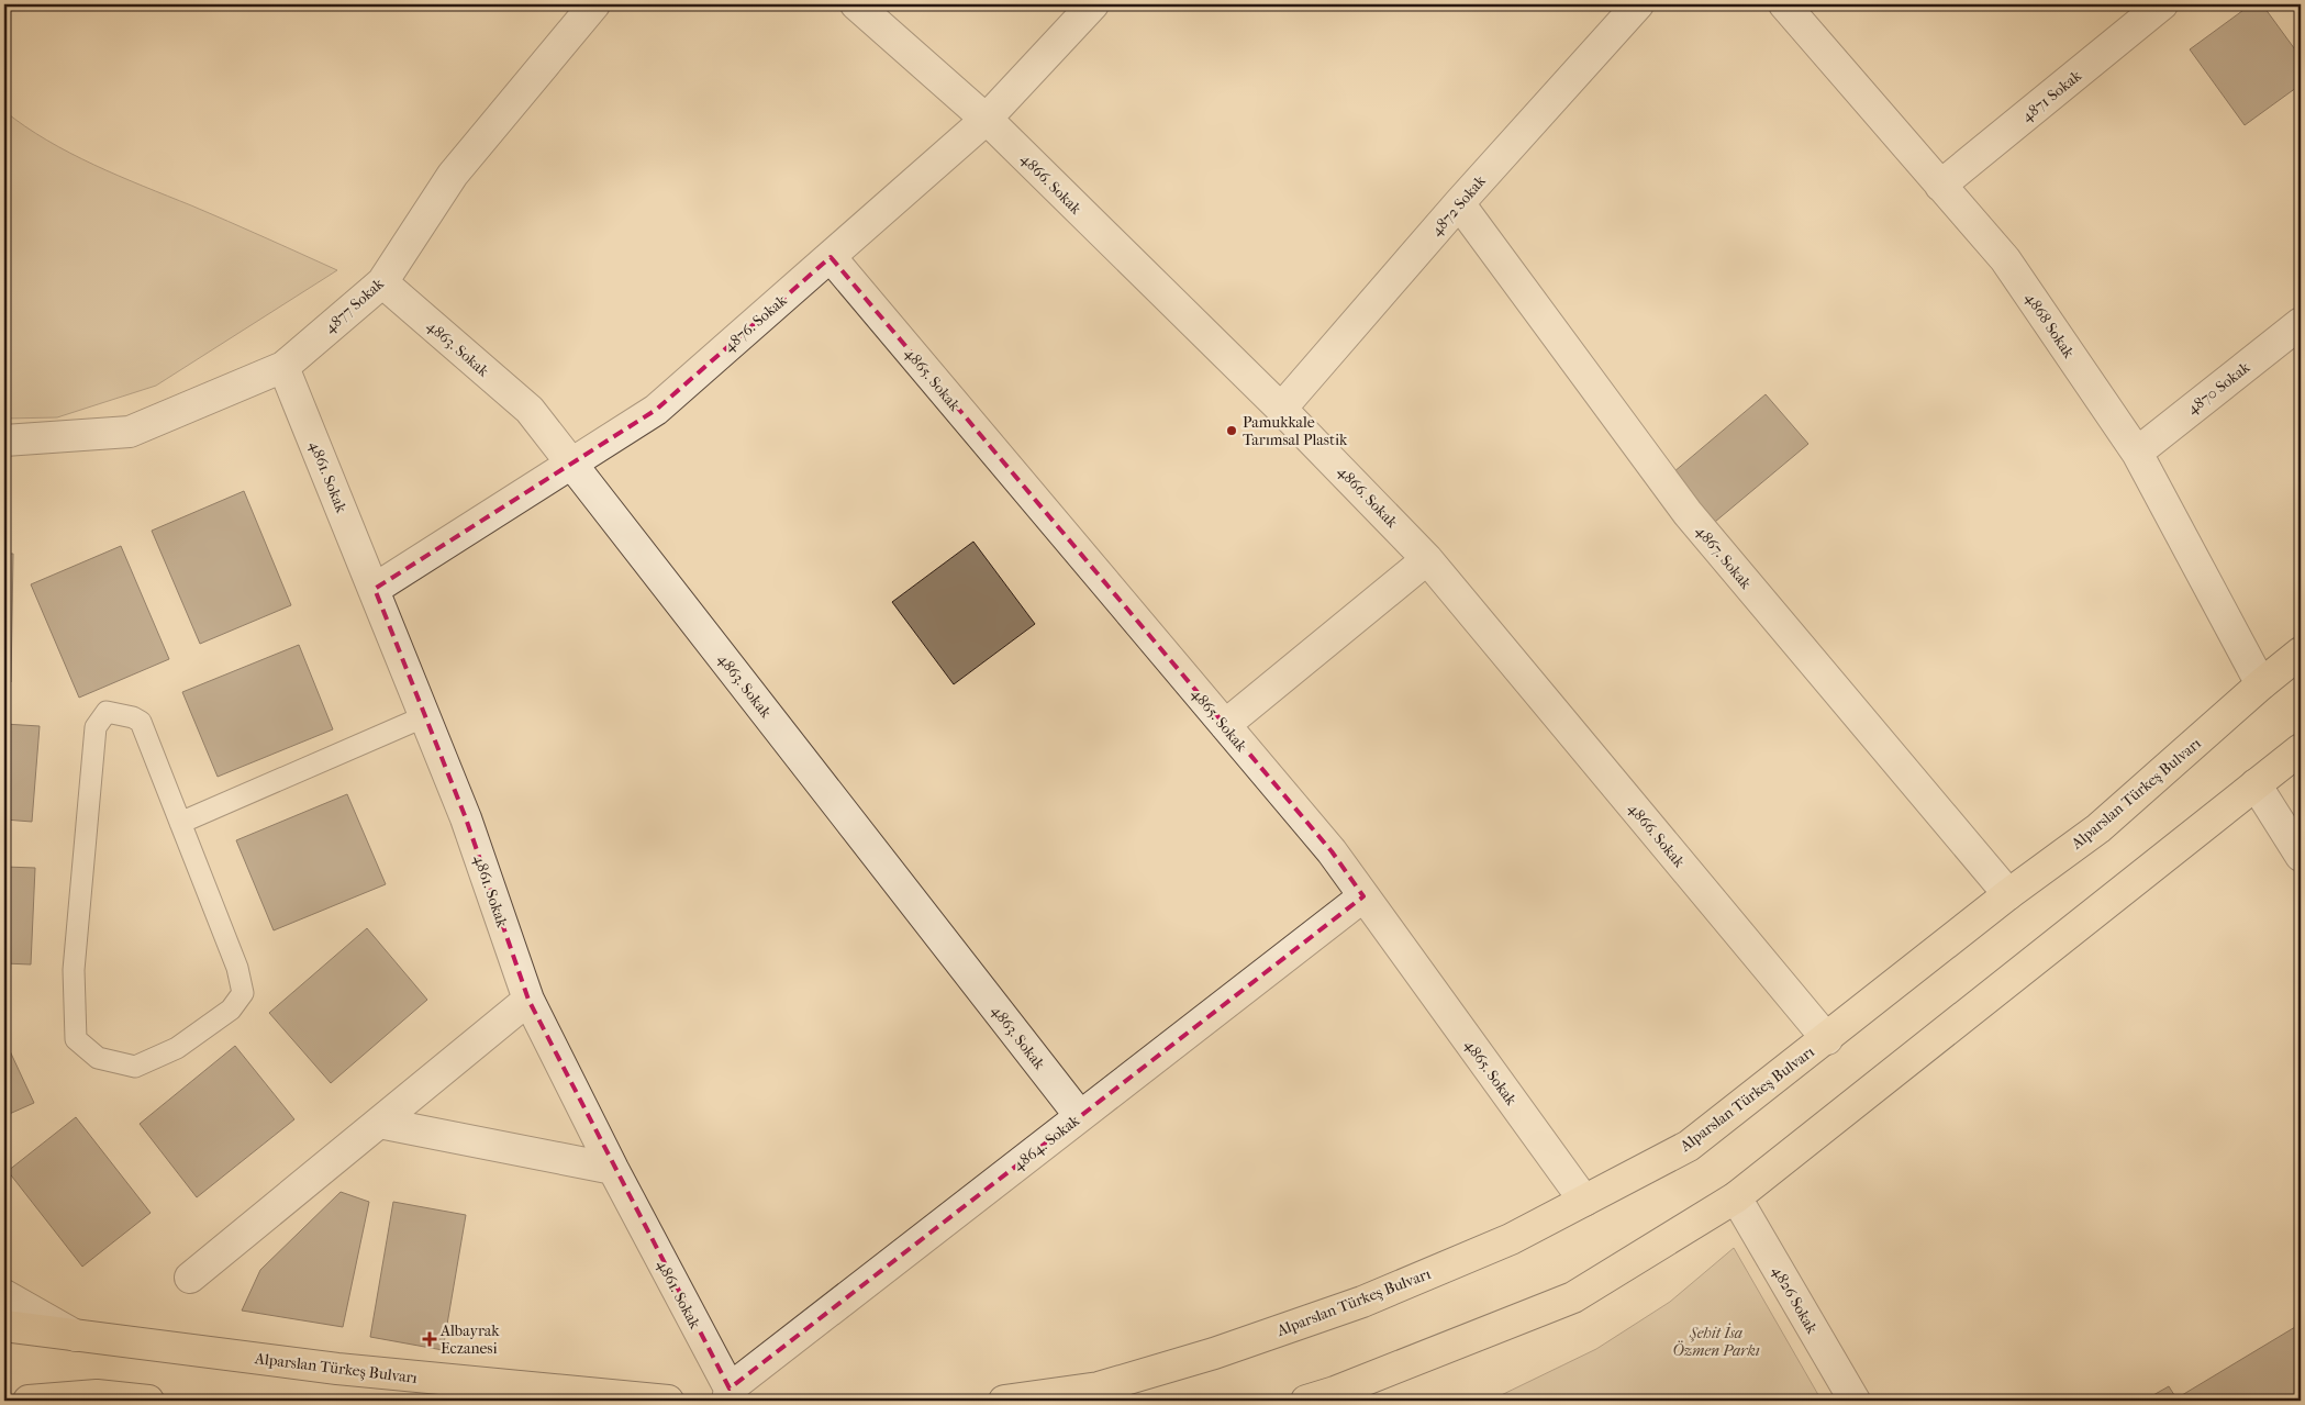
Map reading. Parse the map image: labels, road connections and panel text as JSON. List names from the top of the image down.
{
  "streets": {
    "main road": ["Alparslan Türkeş Bulvarı"],
    "street": [
      "4871 Sokak",
      "4866. Sokak",
      "4872 Sokak",
      "4877 Sokak",
      "4876. Sokak",
      "4868 Sokak",
      "4863. Sokak",
      "4865. Sokak",
      "4870 Sokak",
      "4861. Sokak",
      "4867. Sokak",
      "4864. Sokak",
      "4826 Sokak"
    ]
  },
  "crossings": [
    ["4871 Sokak", "4868 Sokak"],
    ["4866. Sokak", "4872 Sokak"],
    ["4866. Sokak", "4876. Sokak"],
    ["4866. Sokak", "Alparslan Türkeş Bulvarı"],
    ["4872 Sokak", "4867. Sokak"],
    ["4877 Sokak", "4863. Sokak"],
    ["4877 Sokak", "4861. Sokak"],
    ["4876. Sokak", "4863. Sokak"],
    ["4876. Sokak", "4865. Sokak"],
    ["4876. Sokak", "4861. Sokak"],
    ["4868 Sokak", "4870 Sokak"],
    ["4868 Sokak", "Alparslan Türkeş Bulvarı"],
    ["4863. Sokak", "4864. Sokak"],
    ["4865. Sokak", "Alparslan Türkeş Bulvarı"],
    ["4865. Sokak", "4864. Sokak"],
    ["4861. Sokak", "4864. Sokak"],
    ["4867. Sokak", "Alparslan Türkeş Bulvarı"]
  ],
  "parks": ["Şehit İsa Özmen Parkı"],
  "places": {
    "other": ["Pamukkale Tarımsal Plastik"],
    "health": ["Albayrak Eczanesi"]
  }
}
